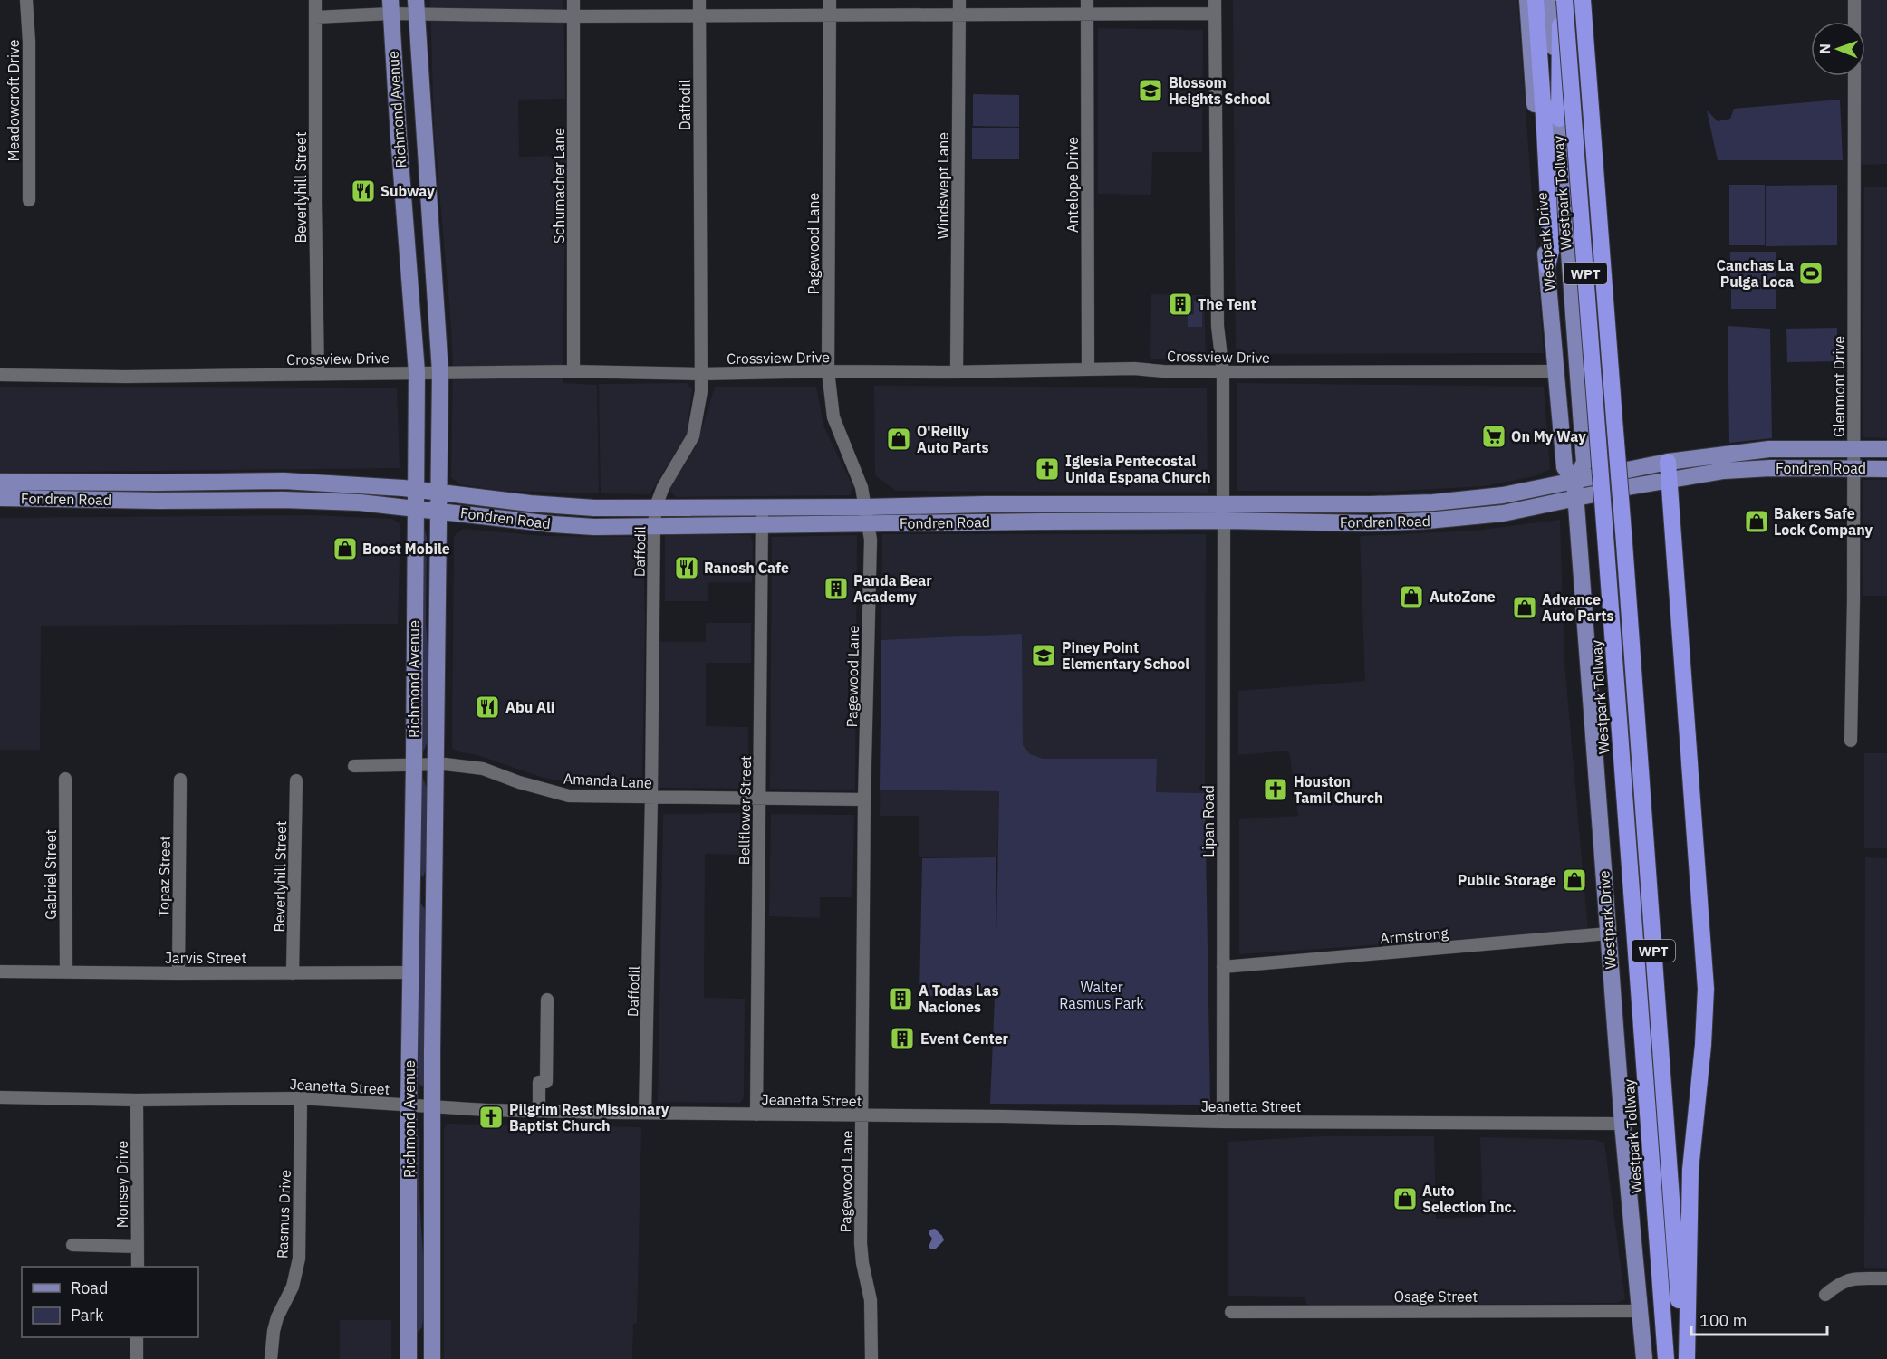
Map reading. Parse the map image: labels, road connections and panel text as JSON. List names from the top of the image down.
{
  "streets": {
    "highway": ["Westpark Tollway", "WPT"],
    "main road": ["Richmond Avenue", "Westpark Drive", "Fondren Road"],
    "street": [
      "Meadowcroft Drive",
      "Daffodil",
      "Antelope Drive",
      "Schumacher Lane",
      "Windswept Lane",
      "Beverlyhill Street",
      "Pagewood Lane",
      "Crossview Drive",
      "Glenmont Drive",
      "Amanda Lane",
      "Bellflower Street",
      "Lipan Road",
      "Gabriel Street",
      "Topaz Street",
      "Armstrong",
      "Jarvis Street",
      "Jeanetta Street",
      "Monsey Drive",
      "Rasmus Drive",
      "Osage Street"
    ]
  },
  "crossings": [
    ["Daffodil", "Crossview Drive"],
    ["Daffodil", "Fondren Road"],
    ["Daffodil", "Amanda Lane"],
    ["Daffodil", "Jeanetta Street"],
    ["Richmond Avenue", "Crossview Drive"],
    ["Richmond Avenue", "Fondren Road"],
    ["Richmond Avenue", "Amanda Lane"],
    ["Richmond Avenue", "Jarvis Street"],
    ["Richmond Avenue", "Jeanetta Street"],
    ["Antelope Drive", "Crossview Drive"],
    ["Schumacher Lane", "Crossview Drive"],
    ["Windswept Lane", "Crossview Drive"],
    ["Beverlyhill Street", "Crossview Drive"],
    ["Beverlyhill Street", "Jarvis Street"],
    ["Westpark Drive", "Crossview Drive"],
    ["Westpark Drive", "Fondren Road"],
    ["Westpark Drive", "Armstrong"],
    ["Westpark Drive", "Jeanetta Street"],
    ["Westpark Drive", "Osage Street"],
    ["Pagewood Lane", "Crossview Drive"],
    ["Pagewood Lane", "Fondren Road"],
    ["Pagewood Lane", "Amanda Lane"],
    ["Pagewood Lane", "Jeanetta Street"],
    ["Crossview Drive", "Lipan Road"],
    ["Glenmont Drive", "Fondren Road"],
    ["Fondren Road", "Bellflower Street"],
    ["Fondren Road", "Lipan Road"],
    ["Amanda Lane", "Bellflower Street"],
    ["Bellflower Street", "Jeanetta Street"],
    ["Lipan Road", "Armstrong"],
    ["Lipan Road", "Jeanetta Street"],
    ["Gabriel Street", "Jarvis Street"],
    ["Topaz Street", "Jarvis Street"],
    ["Jeanetta Street", "Monsey Drive"],
    ["Jeanetta Street", "Rasmus Drive"]
  ],
  "parks": ["Walter Rasmus Park"],
  "places": {
    "school or university": ["Blossom Heights School", "Piney Point Elementary School"],
    "restaurant": ["Subway", "Ranosh Cafe", "Abu Ali"],
    "sports": ["Canchas La Pulga Loca"],
    "building": [
      "The Tent",
      "Panda Bear Academy",
      "A Todas Las Naciones",
      "Event Center"
    ],
    "supermarket": ["On My Way"],
    "shop": [
      "O'Reilly Auto Parts",
      "Bakers Safe Lock Company",
      "Boost Mobile",
      "AutoZone",
      "Advance Auto Parts",
      "Public Storage",
      "Auto Selection Inc."
    ],
    "church": ["Iglesia Pentecostal Unida Espana Church", "Houston Tamil Church", "Pilgrim Rest Missionary Baptist Church"]
  },
  "legend": ["Road", "Park"],
  "scale_bar": "100 m",
  "north": "left"
}
